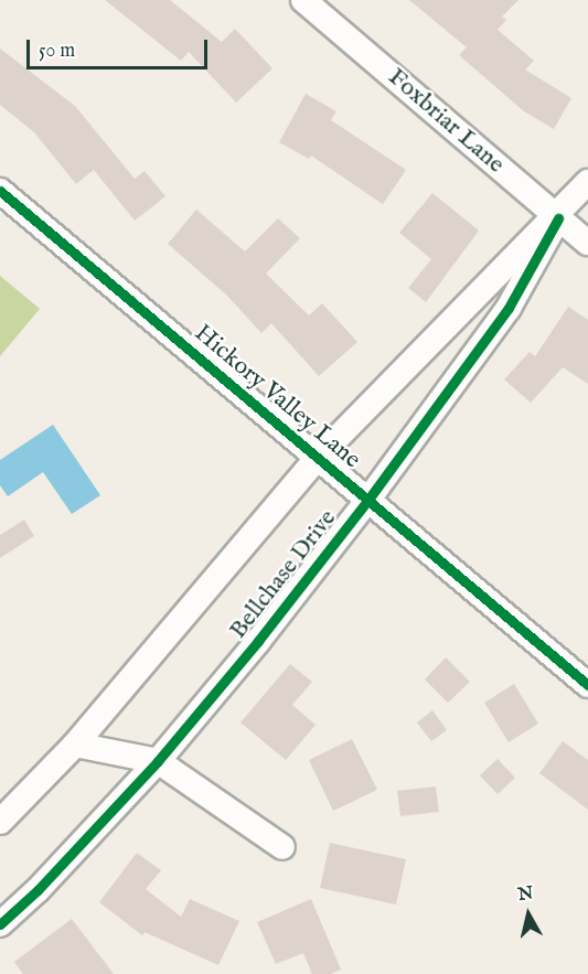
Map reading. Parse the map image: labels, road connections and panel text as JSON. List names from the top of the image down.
{
  "streets": {
    "street": ["Foxbriar Lane", "Hickory Valley Lane", "Bellchase Drive"]
  },
  "crossings": [
    ["Foxbriar Lane", "Bellchase Drive"],
    ["Hickory Valley Lane", "Bellchase Drive"]
  ],
  "scale_bar": "50 m",
  "north": "top"
}
